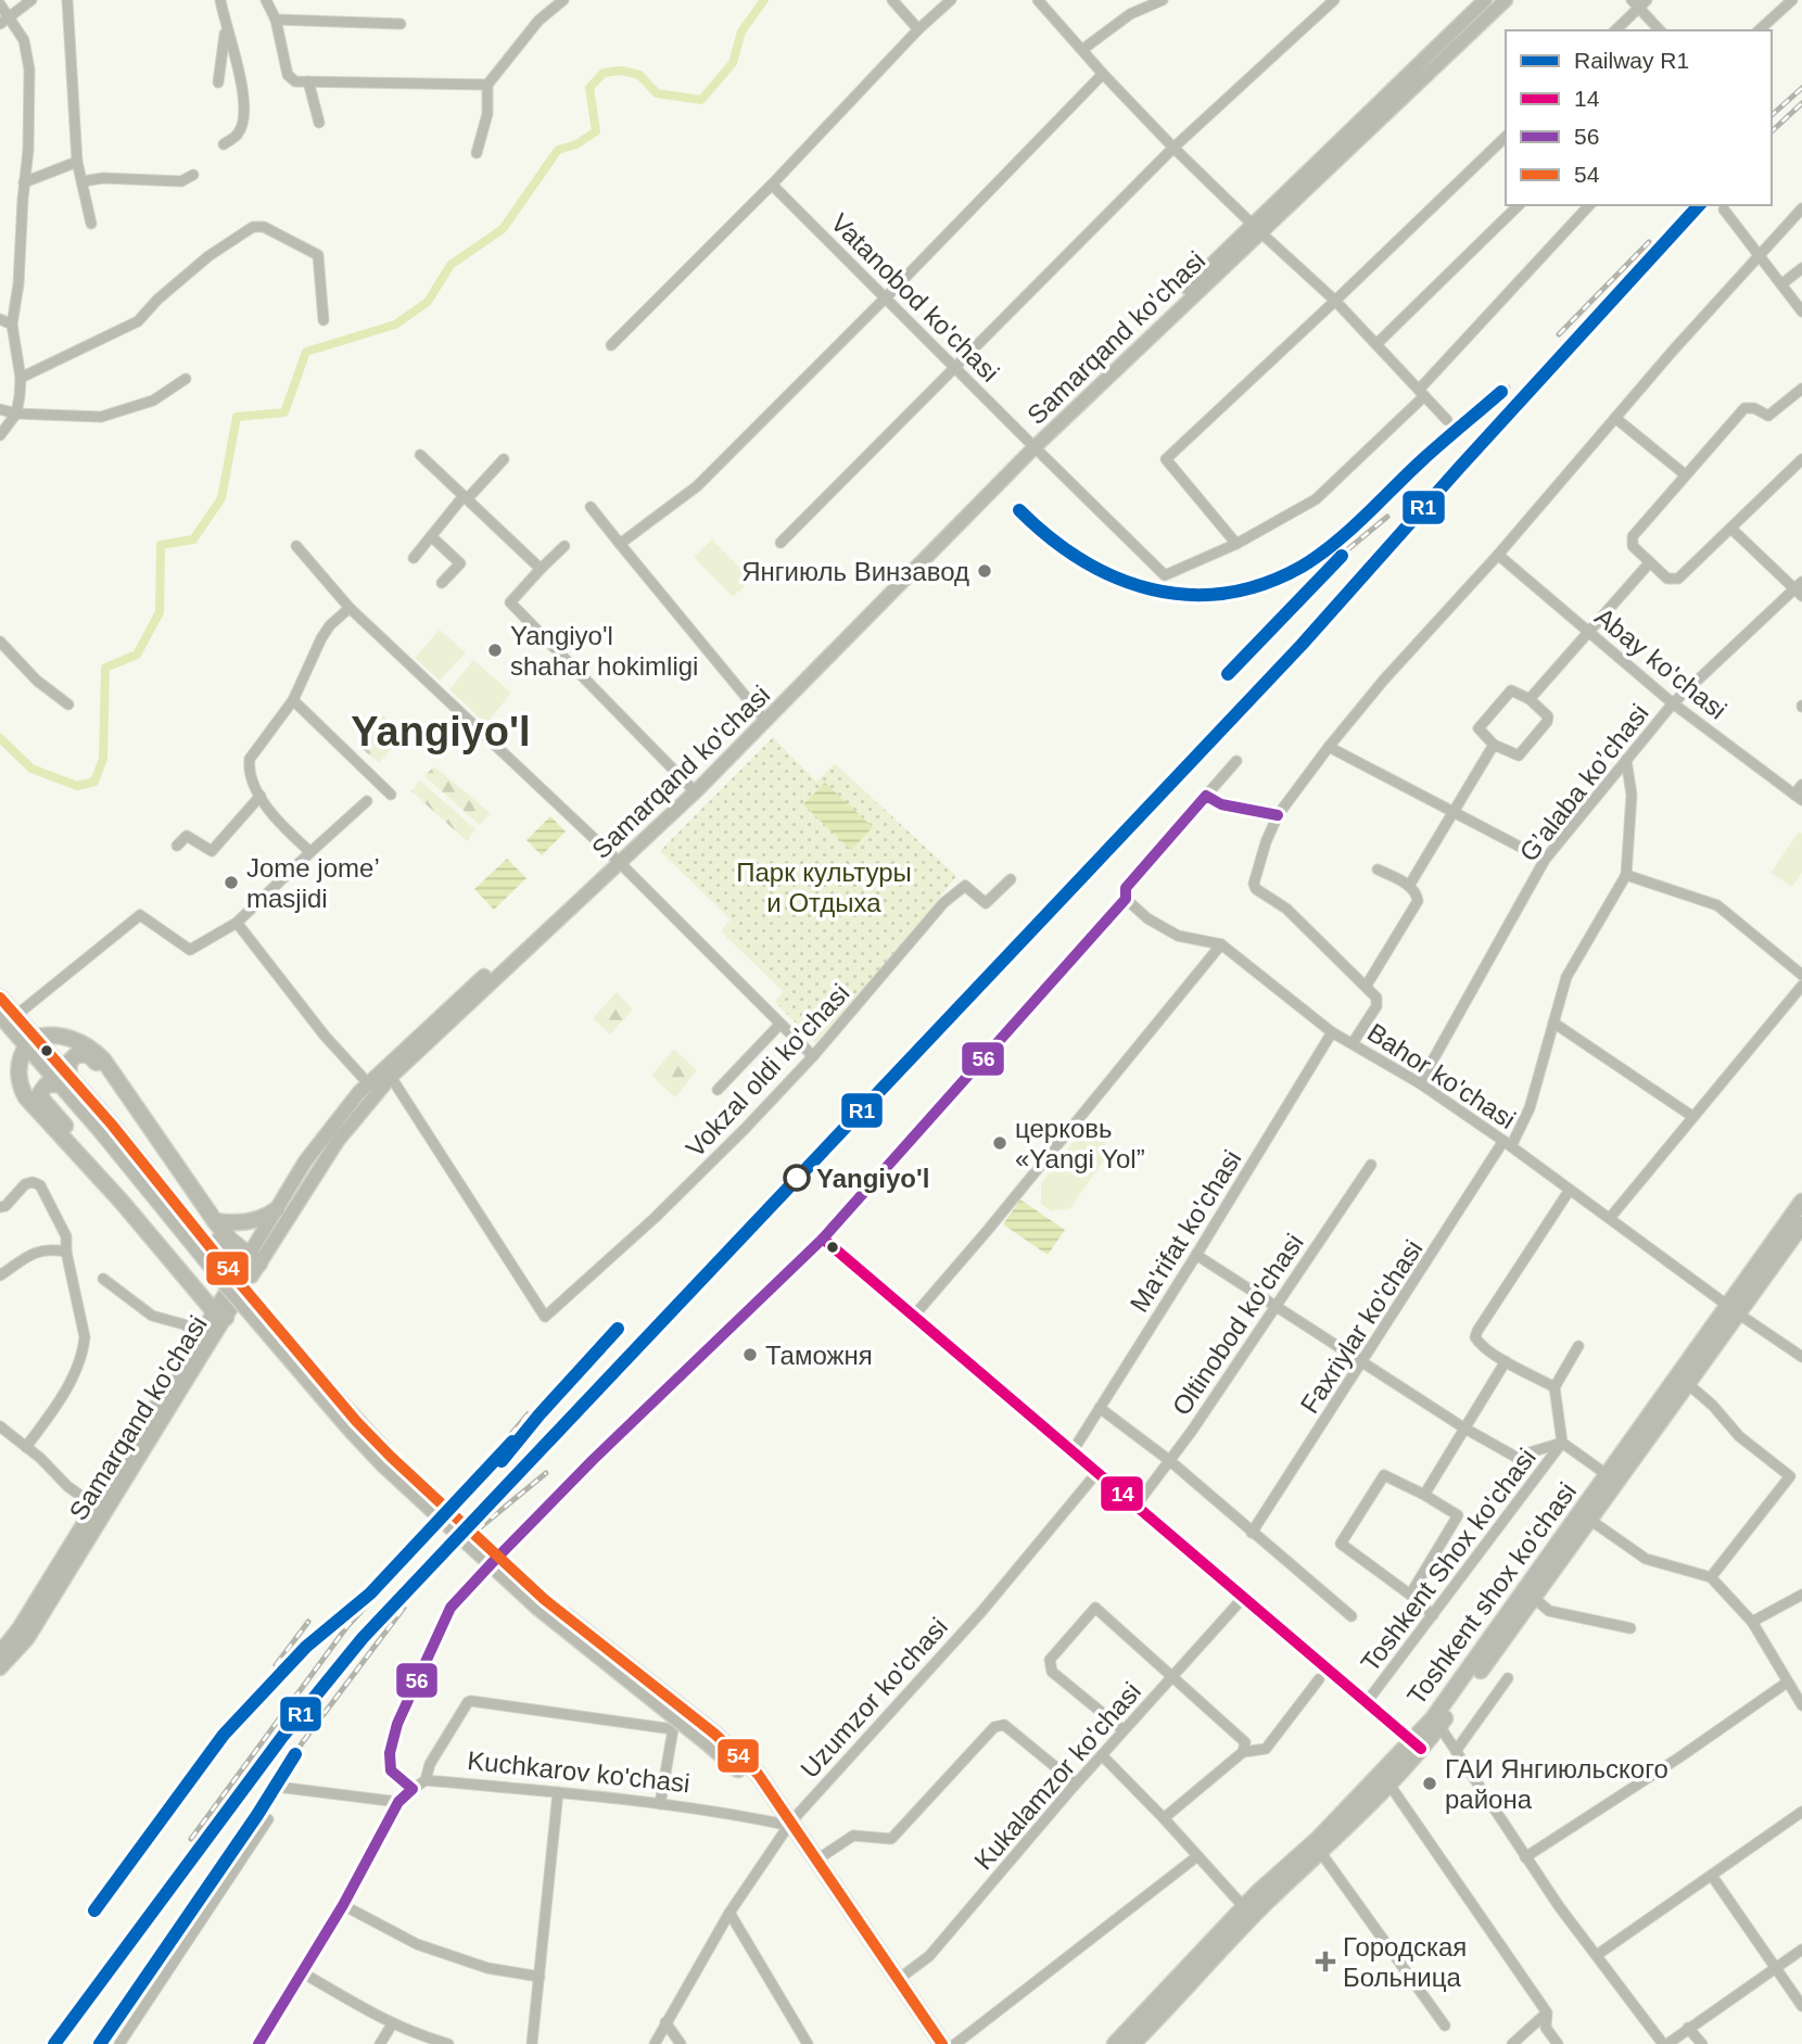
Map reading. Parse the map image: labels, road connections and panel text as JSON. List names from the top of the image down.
{
  "streets": {
    "main road": ["Samarqand ko'chasi", "Toshkent shox ko'chasi"],
    "street": [
      "Vatanobod ko'chasi",
      "Abay ko'chasi",
      "G’alaba ko’chasi",
      "Vokzal oldi ko'chasi",
      "Bahor ko'chasi",
      "Ma'rifat ko'chasi",
      "Oltinobod ko'chasi",
      "Faxriylar ko'chasi",
      "Toshkent Shox ko'chasi",
      "Uzumzor ko'chasi",
      "Kuchkarov ko'chasi",
      "Kukalamzor ko'chasi"
    ]
  },
  "crossings": [
    ["Vatanobod ko'chasi", "Samarqand ko'chasi"],
    ["Samarqand ko'chasi", "Vokzal oldi ko'chasi"],
    ["Abay ko'chasi", "G’alaba ko’chasi"],
    ["G’alaba ko’chasi", "Bahor ko'chasi"],
    ["Bahor ko'chasi", "Ma'rifat ko'chasi"],
    ["Bahor ko'chasi", "Faxriylar ko'chasi"],
    ["Bahor ko'chasi", "Toshkent shox ko'chasi"],
    ["Uzumzor ko'chasi", "Kuchkarov ko'chasi"]
  ],
  "districts": ["Yangiyo'l"],
  "parks": ["Парк культуры и Отдыха"],
  "places": {
    "other": [
      "Янгиюль Винзавод",
      "Yangiyo'l shahar hokimligi",
      "Jome jome’ masjidi",
      "церковь «Yangi Yol”",
      "Yangiyo'l",
      "Таможня",
      "ГАИ Янгиюльского района"
    ],
    "health": ["Городская Больница"]
  },
  "lines": [
    "rail line R1",
    "transit line 56",
    "transit line 54",
    "transit line 14"
  ],
  "legend": [
    "Railway R1",
    "14",
    "56",
    "54"
  ]
}
